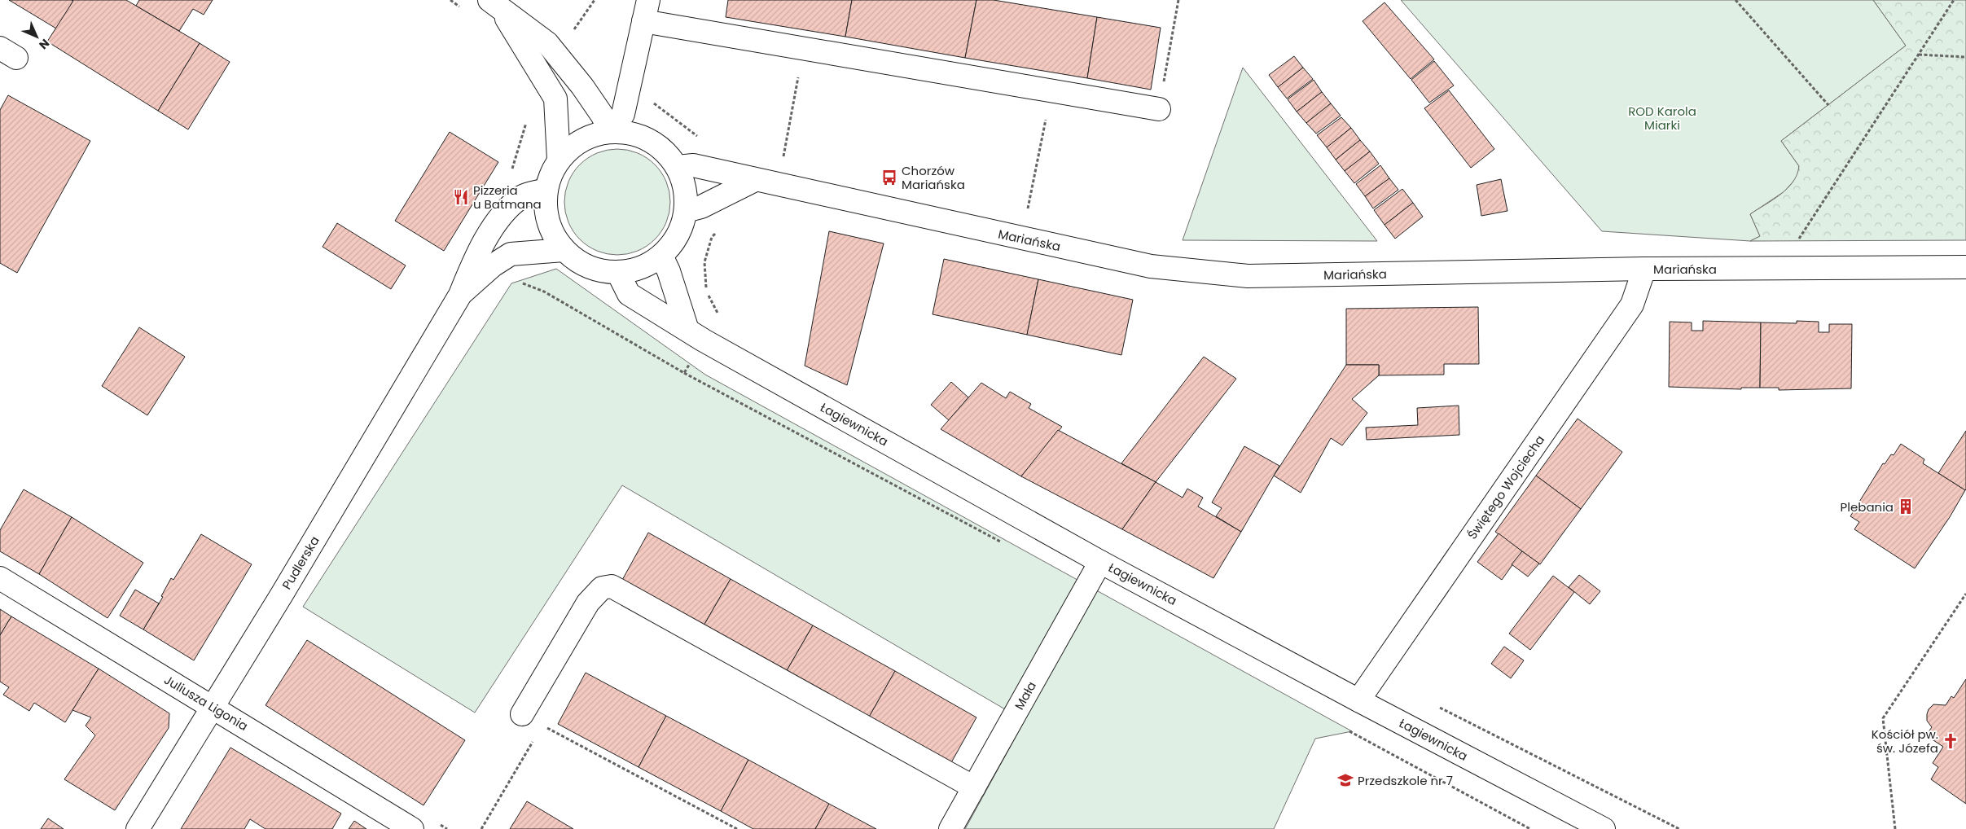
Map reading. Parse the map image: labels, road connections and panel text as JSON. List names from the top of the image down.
{
  "streets": {
    "street": [
      "Mariańska",
      "Łagiewnicka",
      "Świętego Wojciecha",
      "Pudlerska",
      "Mała",
      "Juliusza Ligonia"
    ]
  },
  "crossings": [
    ["Mariańska", "Łagiewnicka"],
    ["Mariańska", "Świętego Wojciecha"],
    ["Mariańska", "Pudlerska"],
    ["Łagiewnicka", "Świętego Wojciecha"],
    ["Łagiewnicka", "Pudlerska"],
    ["Łagiewnicka", "Mała"],
    ["Pudlerska", "Juliusza Ligonia"]
  ],
  "parks": ["ROD Karola Miarki"],
  "places": {
    "bus stop": ["Chorzów Mariańska"],
    "restaurant": ["Pizzeria u Batmana"],
    "building": ["Plebania"],
    "church": ["Kościół pw. św. Józefa"],
    "school or university": ["Przedszkole nr 7"]
  },
  "north": "bottom right"
}
